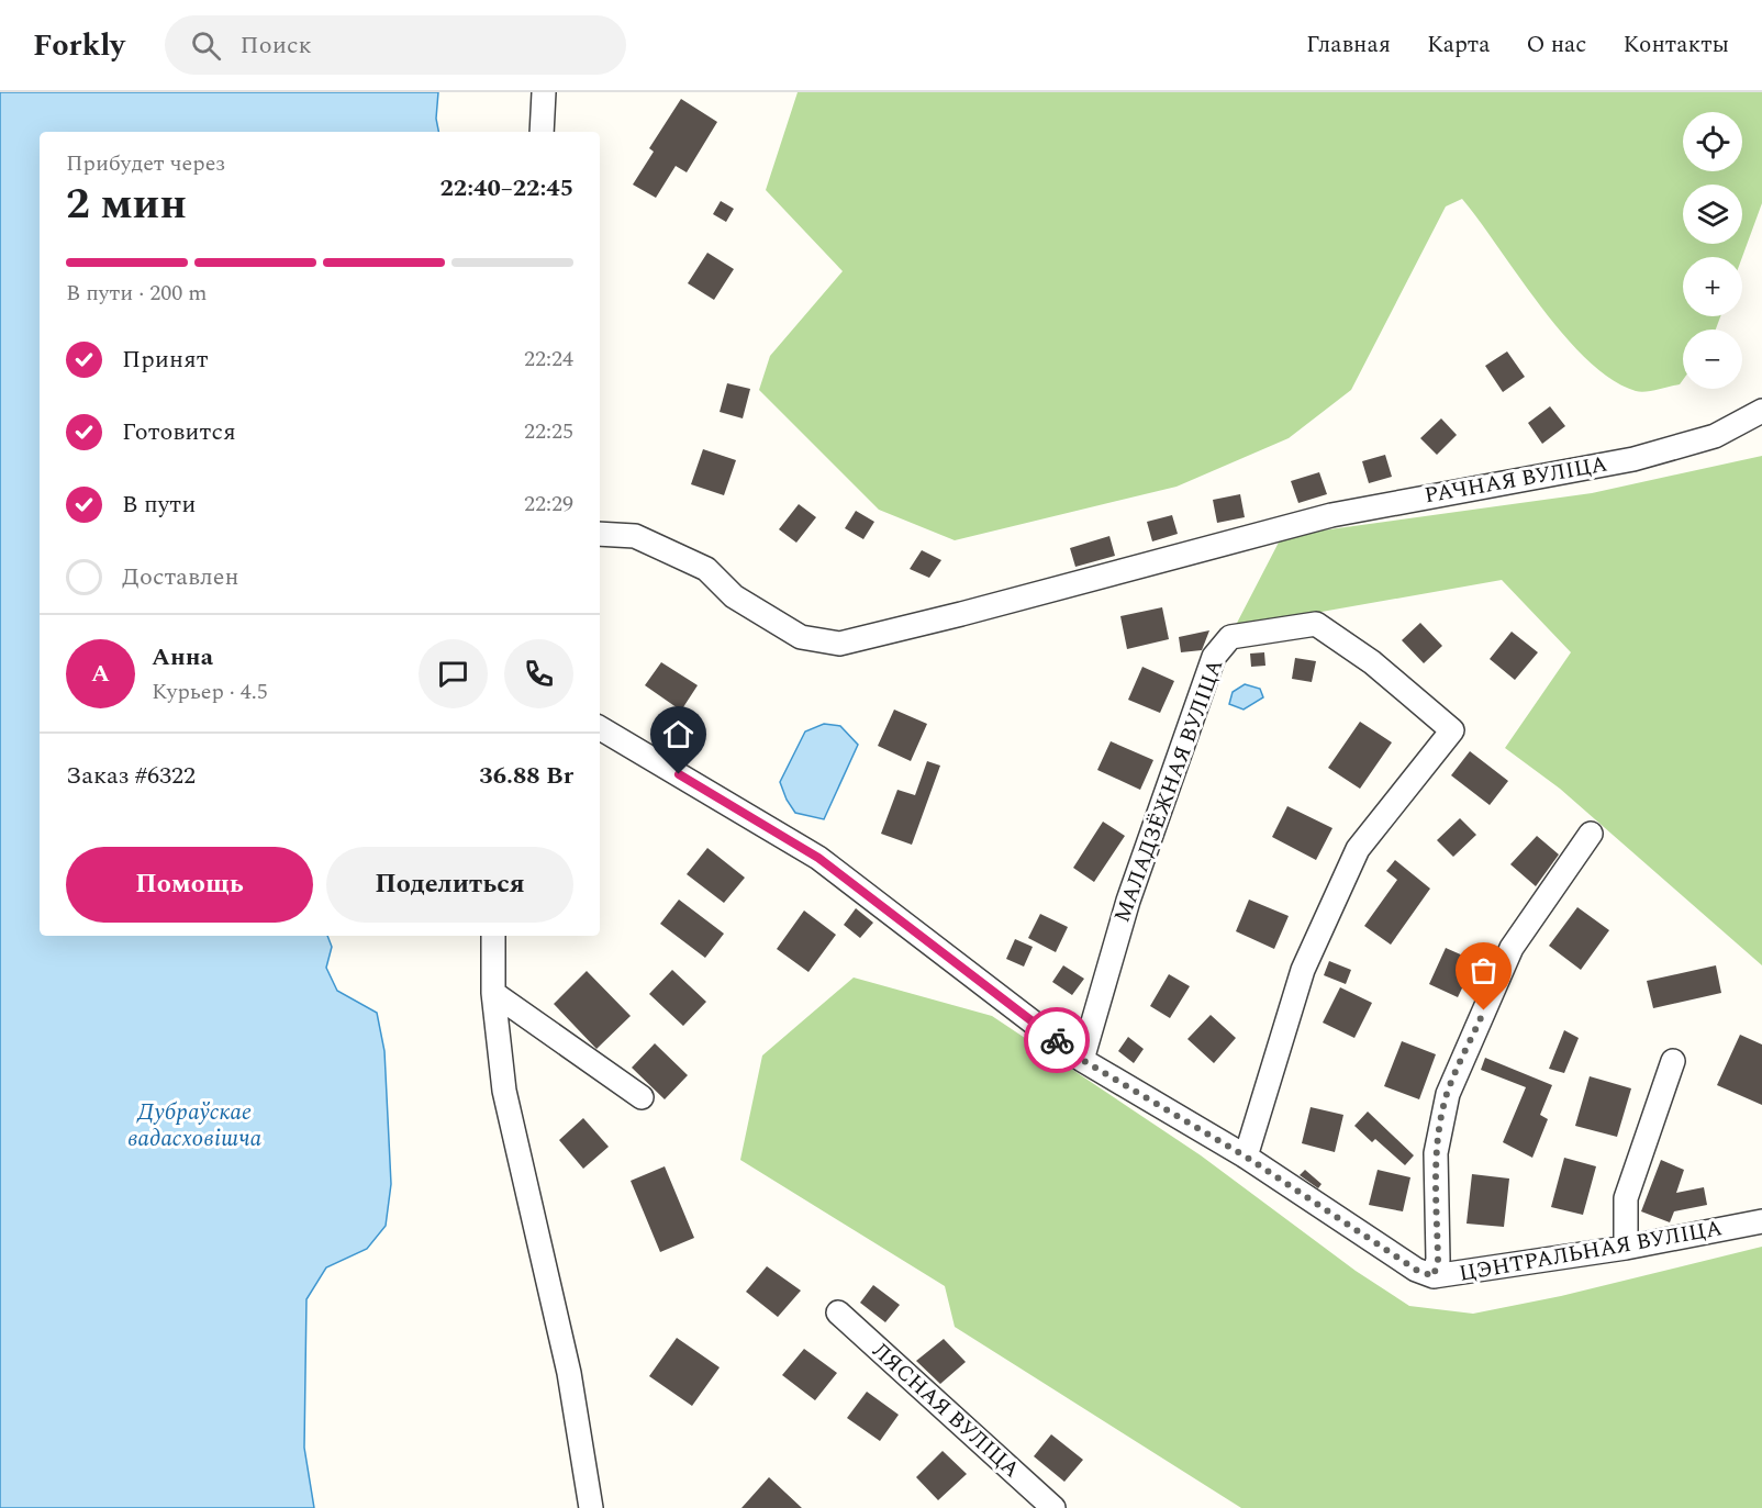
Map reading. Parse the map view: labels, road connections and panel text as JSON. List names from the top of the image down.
{
  "streets": {
    "street": [
      "РАЧНАЯ ВУЛІЦА",
      "МАЛАДЗЁЖНАЯ ВУЛІЦА",
      "ЦЭНТРАЛЬНАЯ ВУЛІЦА",
      "ЛЯСНАЯ ВУЛІЦА"
    ]
  },
  "crossings": [
    ["МАЛАДЗЁЖНАЯ ВУЛІЦА", "ЦЭНТРАЛЬНАЯ ВУЛІЦА"]
  ],
  "water": ["Дубраўскае вадасховішча"],
  "page": {
    "header": "Forkly",
    "search": "Поиск",
    "nav": [
      "Главная",
      "Карта",
      "О нас",
      "Контакты"
    ],
    "map_buttons": ["+", "−"],
    "heading": ["2 мин", "Прибудет через", "22:40–22:45"],
    "panel": [
      "Анна",
      "Курьер · 4.5",
      "Заказ #6322",
      "36.88 Br"
    ],
    "bar": "В пути · 200 m",
    "list": [
      ["Принят", "22:24"],
      ["Готовится", "22:25"],
      ["В пути", "22:29"],
      "Доставлен"
    ],
    "round": "А",
    "buttons": ["Помощь", "Поделиться"]
  }
}
